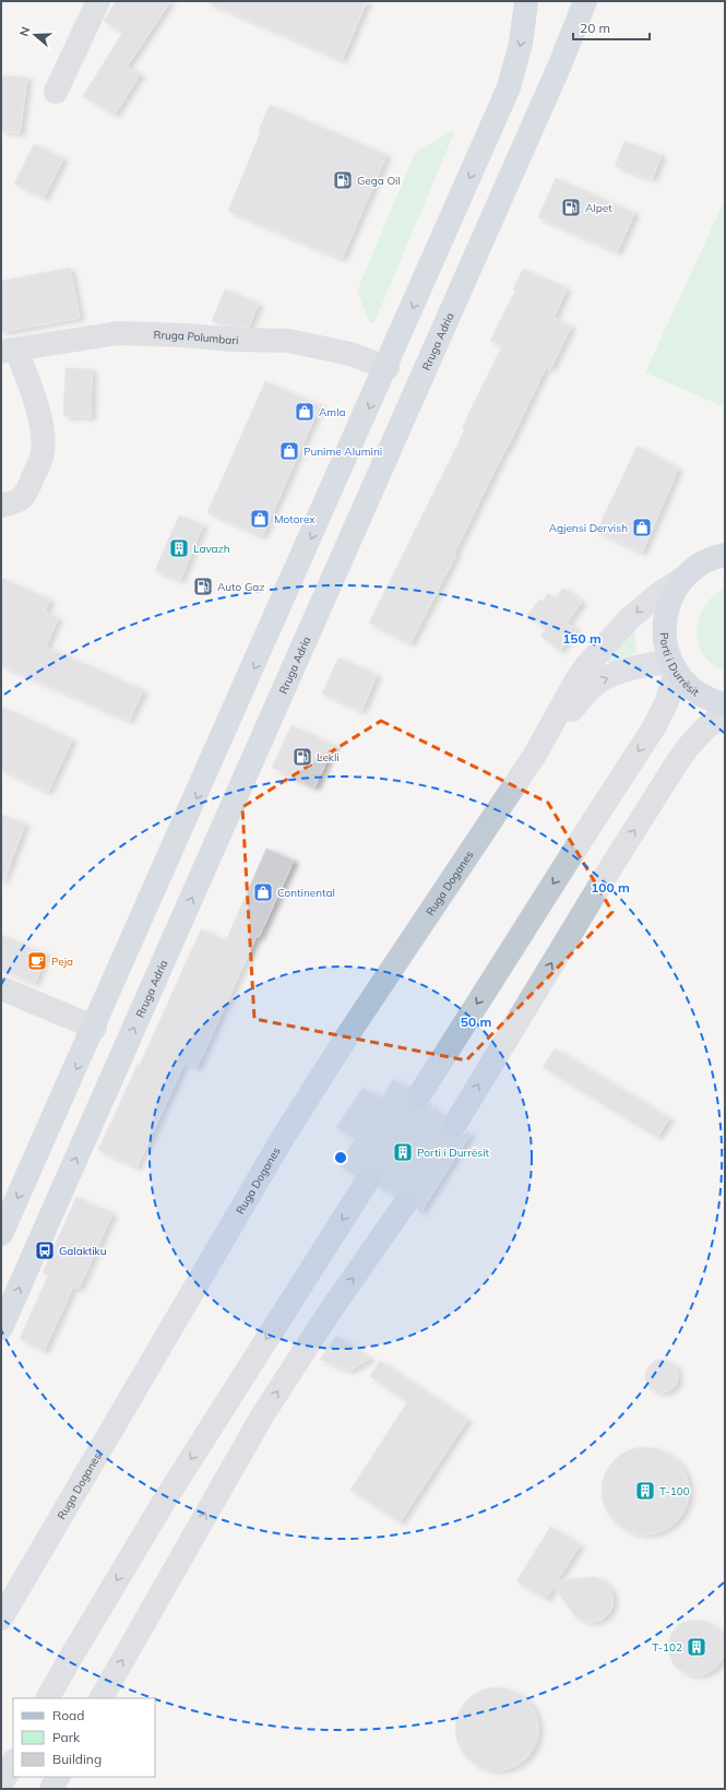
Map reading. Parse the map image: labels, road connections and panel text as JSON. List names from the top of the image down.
{
  "streets": {
    "main road": ["Rruga Adria", "Porti i Durrësit", "Ruga Doganes"],
    "street": ["Rruga Polumbari"]
  },
  "places": {
    "fuel station": [
      "Gega Oil",
      "Alpet",
      "Auto Gaz",
      "Lekli"
    ],
    "shop": [
      "Amla",
      "Punime Alumini",
      "Motorex",
      "Agjensi Dervish",
      "Continental"
    ],
    "building": [
      "Lavazh",
      "Porti i Durrësit",
      "T-100",
      "T-102"
    ],
    "cafe": ["Peja"],
    "bus stop": ["Galaktiku"]
  },
  "legend": ["Road", "Park", "Building"],
  "scale_bar": "20 m",
  "north": "left",
  "rings": ["150 m", "100 m", "50 m"]
}
